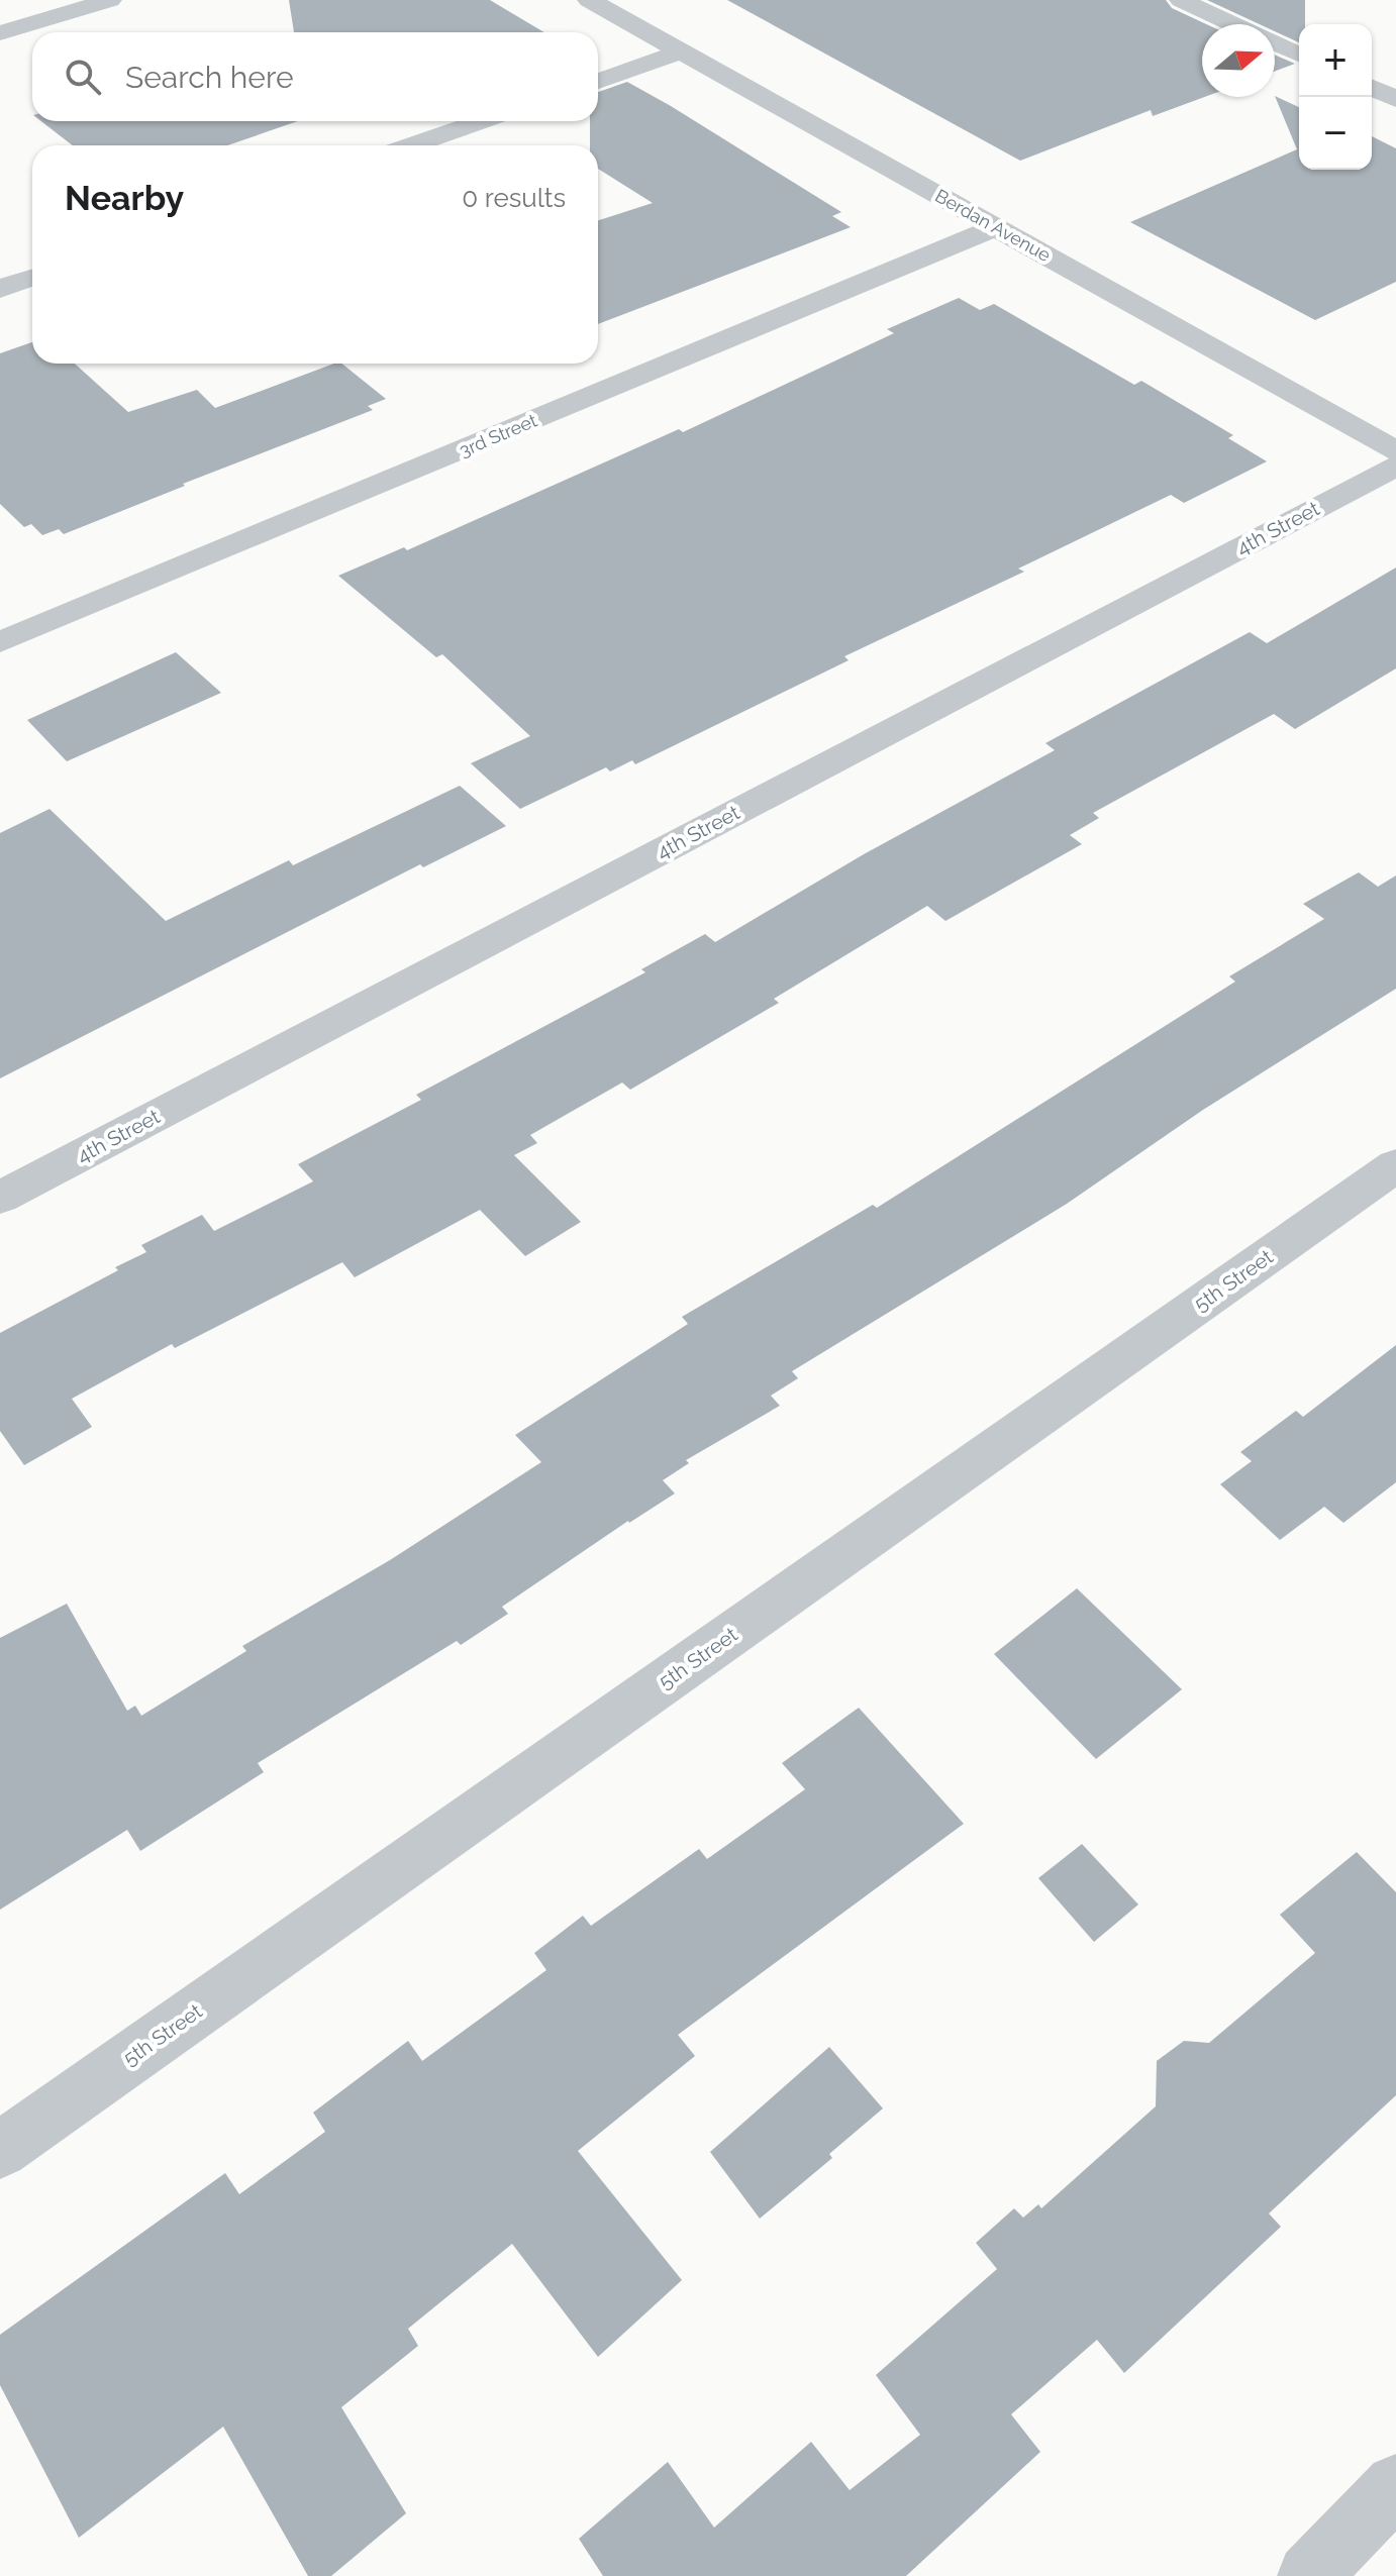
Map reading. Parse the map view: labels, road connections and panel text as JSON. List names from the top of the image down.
{
  "streets": {
    "street": [
      "Berdan Avenue",
      "3rd Street",
      "4th Street",
      "5th Street"
    ]
  },
  "crossings": [
    ["Berdan Avenue", "3rd Street"]
  ],
  "north": "right",
  "page": {
    "map_buttons": ["+", "−"],
    "search": "Search here",
    "heading": ["Nearby", "0 results"]
  }
}
